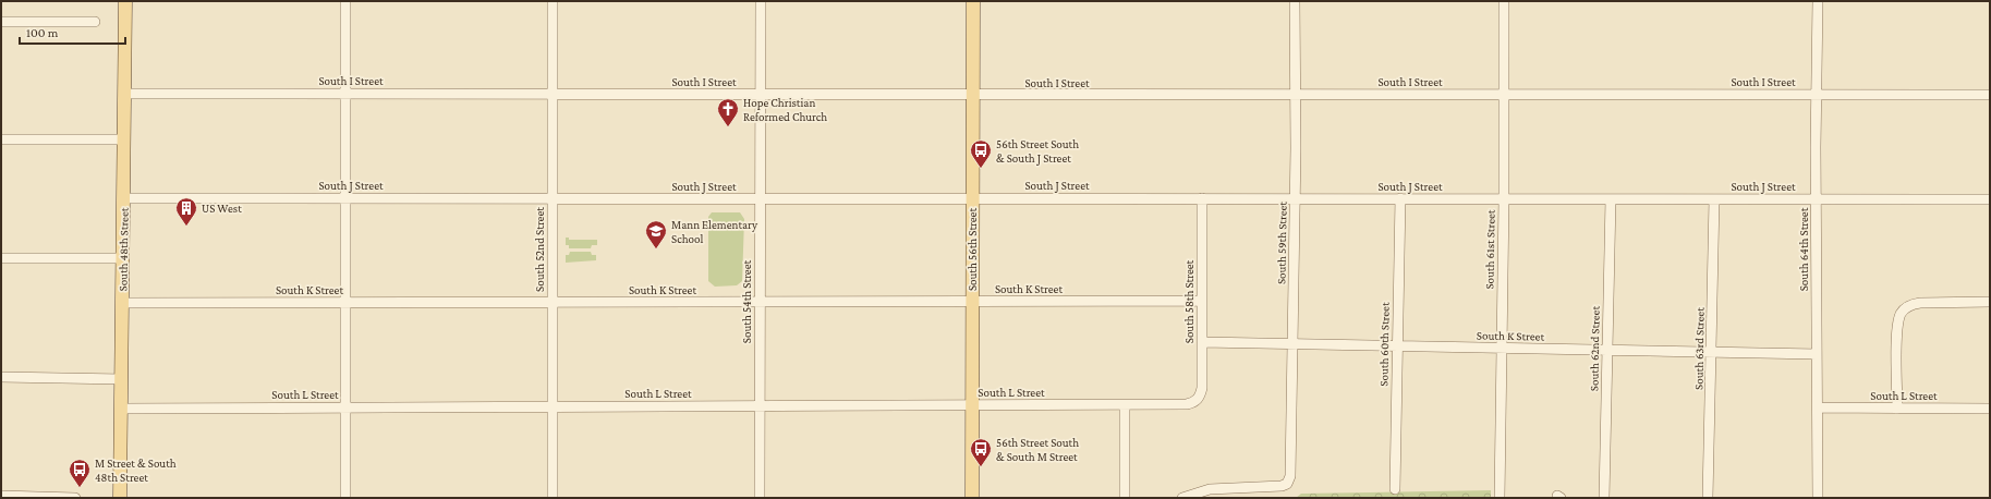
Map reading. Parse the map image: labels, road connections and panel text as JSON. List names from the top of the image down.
{
  "streets": {
    "main road": ["South 48th Street", "South 56th Street"],
    "street": [
      "South I Street",
      "South J Street",
      "South 59th Street",
      "South 52nd Street",
      "South 61st Street",
      "South 64th Street",
      "South K Street",
      "South 54th Street",
      "South 58th Street",
      "South 60th Street",
      "South 62nd Street",
      "South 63rd Street",
      "South L Street"
    ]
  },
  "crossings": [
    ["South I Street", "South 59th Street"],
    ["South I Street", "South 48th Street"],
    ["South I Street", "South 52nd Street"],
    ["South I Street", "South 56th Street"],
    ["South I Street", "South 61st Street"],
    ["South I Street", "South 64th Street"],
    ["South I Street", "South 54th Street"],
    ["South J Street", "South 59th Street"],
    ["South J Street", "South 48th Street"],
    ["South J Street", "South 52nd Street"],
    ["South J Street", "South 56th Street"],
    ["South J Street", "South 61st Street"],
    ["South J Street", "South 64th Street"],
    ["South J Street", "South 54th Street"],
    ["South J Street", "South 58th Street"],
    ["South J Street", "South 60th Street"],
    ["South J Street", "South 62nd Street"],
    ["South J Street", "South 63rd Street"],
    ["South 59th Street", "South K Street"],
    ["South 48th Street", "South K Street"],
    ["South 48th Street", "South L Street"],
    ["South 52nd Street", "South K Street"],
    ["South 52nd Street", "South L Street"],
    ["South 56th Street", "South K Street"],
    ["South 56th Street", "South L Street"],
    ["South 61st Street", "South K Street"],
    ["South 64th Street", "South K Street"],
    ["South 64th Street", "South L Street"],
    ["South K Street", "South 54th Street"],
    ["South K Street", "South 58th Street"],
    ["South K Street", "South 60th Street"],
    ["South K Street", "South 62nd Street"],
    ["South K Street", "South 63rd Street"],
    ["South 54th Street", "South L Street"],
    ["South 58th Street", "South L Street"]
  ],
  "places": {
    "church": ["Hope Christian Reformed Church"],
    "bus stop": ["56th Street South & South J Street", "56th Street South & South M Street", "M Street & South 48th Street"],
    "building": ["US West"],
    "school or university": ["Mann Elementary School"]
  },
  "scale_bar": "100 m"
}
